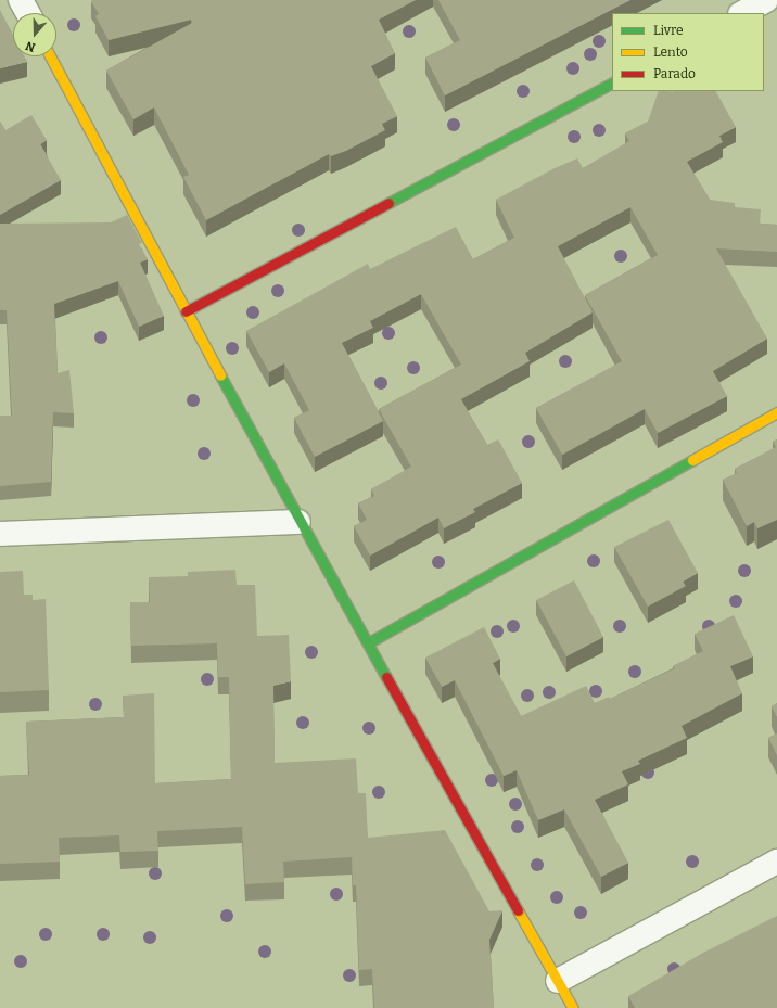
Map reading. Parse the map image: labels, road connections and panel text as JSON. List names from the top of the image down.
{
  "legend": ["Livre", "Lento", "Parado"],
  "north": "bottom"
}
